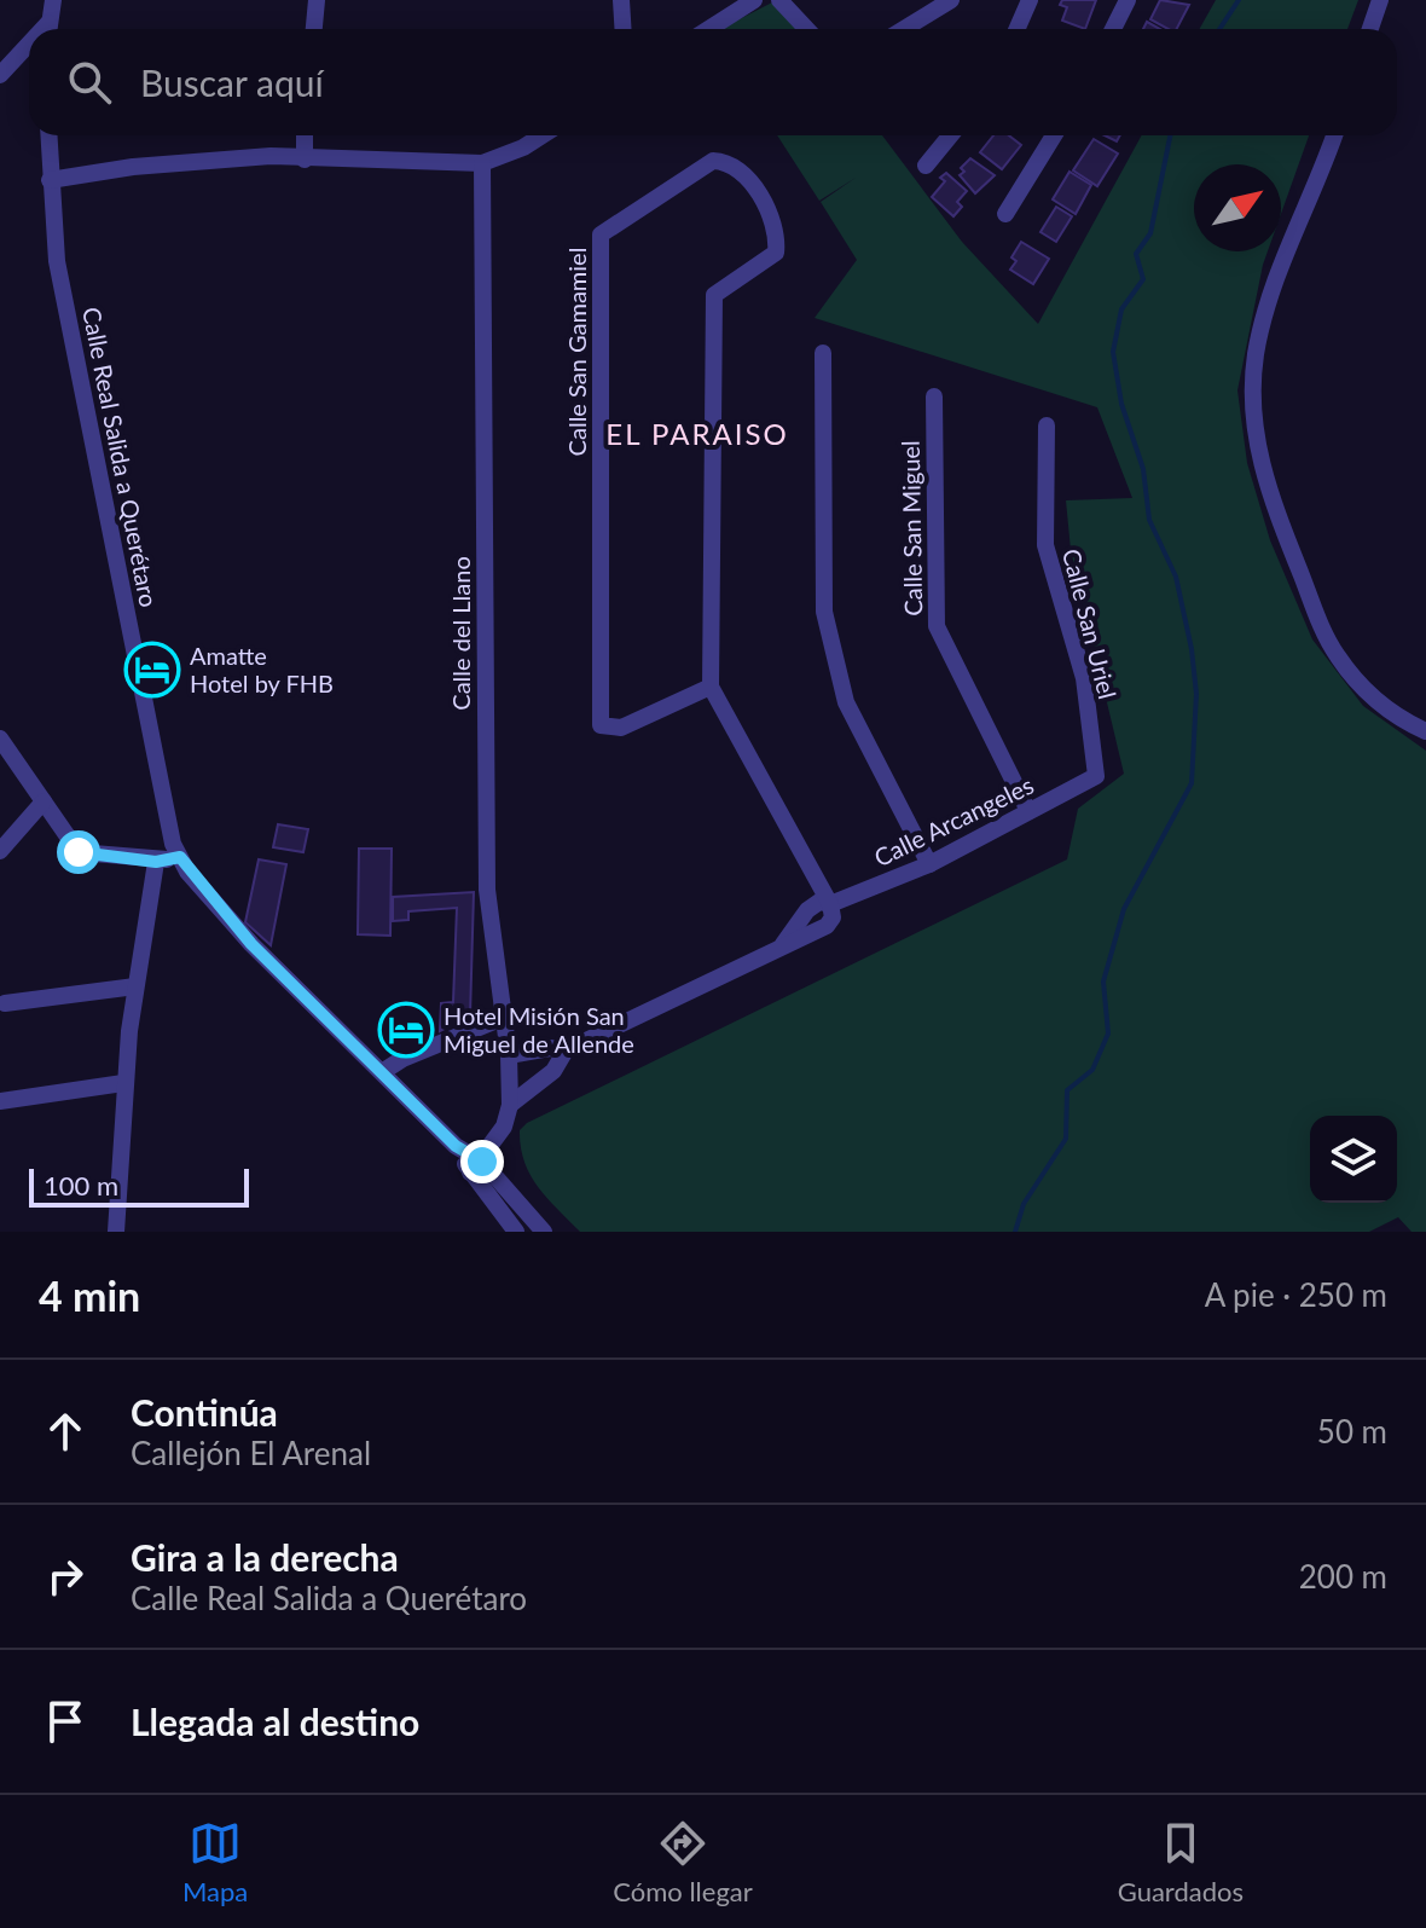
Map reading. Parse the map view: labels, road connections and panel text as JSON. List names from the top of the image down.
{
  "streets": {
    "street": [
      "Calle San Gamamiel",
      "Calle Real Salida a Querétaro",
      "Calle San Miguel",
      "Calle San Uriel",
      "Calle del Llano",
      "Calle Arcangeles"
    ]
  },
  "crossings": [
    ["Calle San Gamamiel", "Calle Arcangeles"],
    ["Calle Real Salida a Querétaro", "Calle del Llano"],
    ["Calle San Miguel", "Calle Arcangeles"],
    ["Calle San Uriel", "Calle Arcangeles"],
    ["Calle del Llano", "Calle Arcangeles"]
  ],
  "districts": ["EL PARAISO"],
  "places": {
    "hotel": ["Amatte Hotel by FHB", "Hotel Misión San Miguel de Allende"]
  },
  "scale_bar": "100 m",
  "north": "top right",
  "page": {
    "search": "Buscar aquí",
    "scale": "100 m",
    "heading": ["4 min", "A pie · 250 m"],
    "list": [
      ["Continúa", "Callejón El Arenal", "50 m"],
      ["Gira a la derecha", "Calle Real Salida a Querétaro", "200 m"],
      "Llegada al destino"
    ],
    "nav": ["Mapa", "Cómo llegar", "Guardados"]
  }
}
